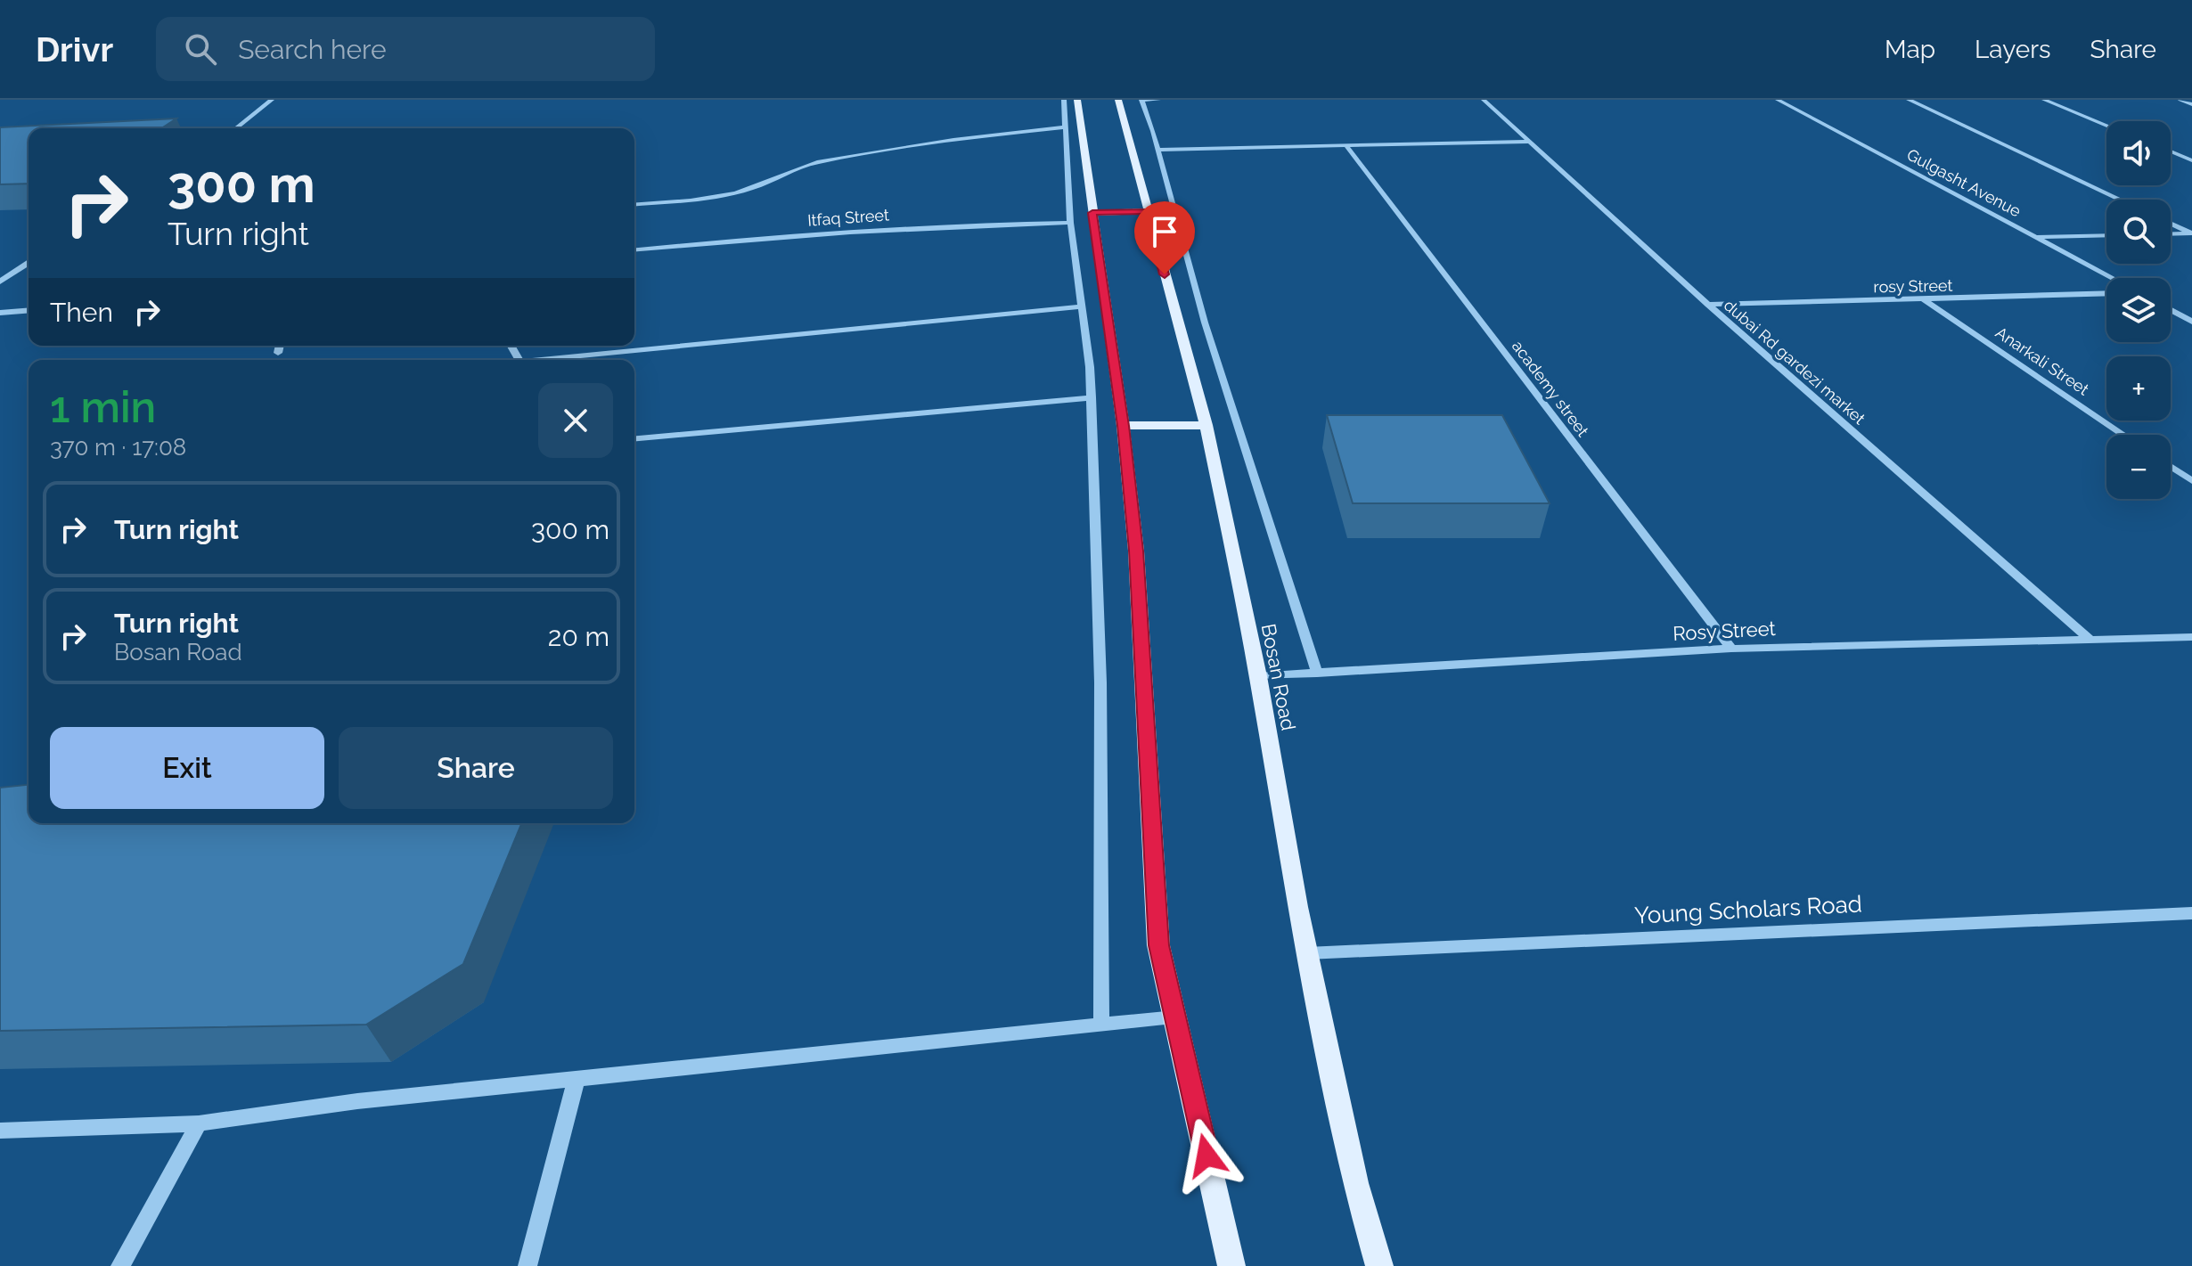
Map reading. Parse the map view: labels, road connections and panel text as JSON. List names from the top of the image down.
{
  "streets": {
    "main road": ["Bosan Road"],
    "street": [
      "Gulgasht Avenue",
      "Itfaq Street",
      "rosy Street",
      "Anarkali Street",
      "dubai Rd gardezi market",
      "academy street",
      "Rosy Street",
      "Young Scholars Road"
    ]
  },
  "crossings": [
    ["rosy Street", "Anarkali Street"],
    ["rosy Street", "dubai Rd gardezi market"],
    ["dubai Rd gardezi market", "Rosy Street"],
    ["academy street", "Rosy Street"],
    ["Rosy Street", "Bosan Road"],
    ["Bosan Road", "Young Scholars Road"]
  ],
  "page": {
    "header": "Drivr",
    "search": "Search here",
    "nav": ["Map", "Layers", "Share"],
    "map_buttons": ["+", "−"],
    "turn": ["300 m", "Turn right"],
    "then": "Then",
    "heading": ["1 min", "370 m · 17:08"],
    "list": [
      {
        "name": "Turn right",
        "value": "300 m"
      },
      {
        "name": "Turn right",
        "note": "Bosan Road",
        "value": "20 m"
      }
    ],
    "buttons": ["Exit", "Share"]
  }
}
